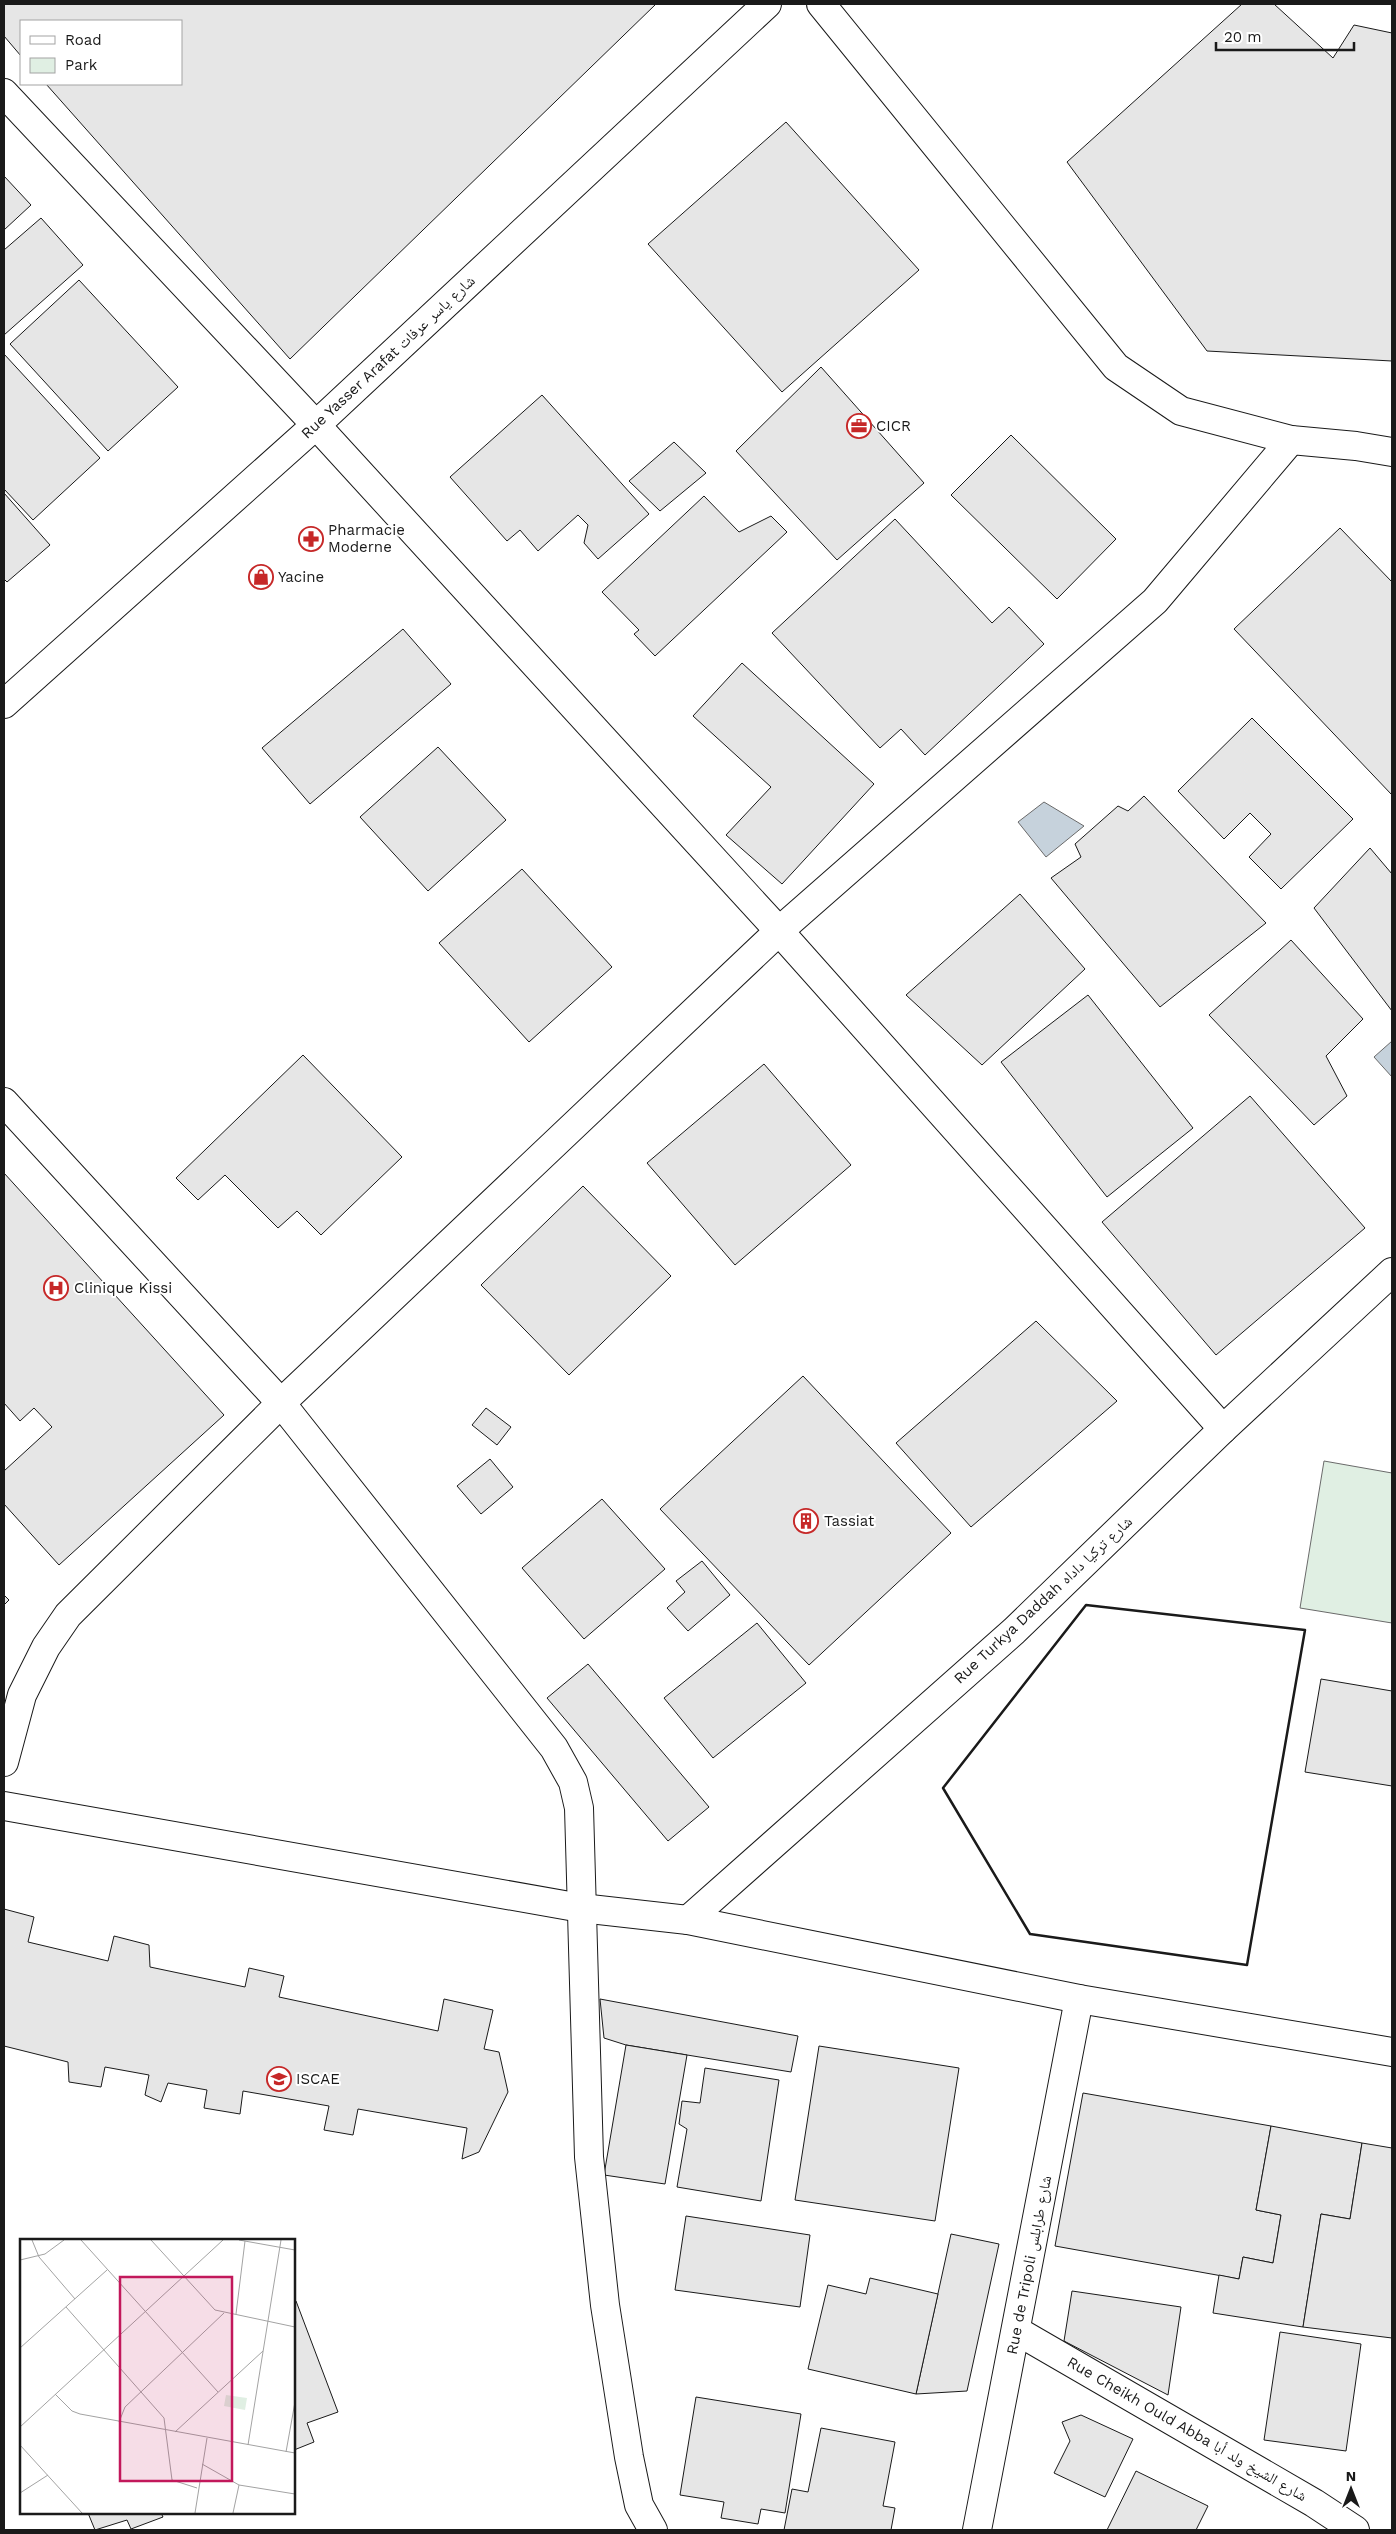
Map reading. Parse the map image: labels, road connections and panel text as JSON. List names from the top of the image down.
{
  "streets": {
    "street": [
      "Rue Yasser Arafat شارع ياسر عرفات",
      "Rue Turkya Daddah شارع تركيا داداه",
      "Rue de Tripoli شارع طرابلس",
      "Rue Cheikh Ould Abba شارع الشيخ ولد أبا"
    ]
  },
  "crossings": [
    ["Rue de Tripoli شارع طرابلس", "Rue Cheikh Ould Abba شارع الشيخ ولد أبا"]
  ],
  "places": {
    "office": ["CICR"],
    "pharmacy": ["Pharmacie Moderne"],
    "shop": ["Yacine"],
    "hospital": ["Clinique Kissi"],
    "building": ["Tassiat"],
    "school or university": ["ISCAE"]
  },
  "legend": ["Road", "Park"],
  "scale_bar": "20 m",
  "north": "top"
}
